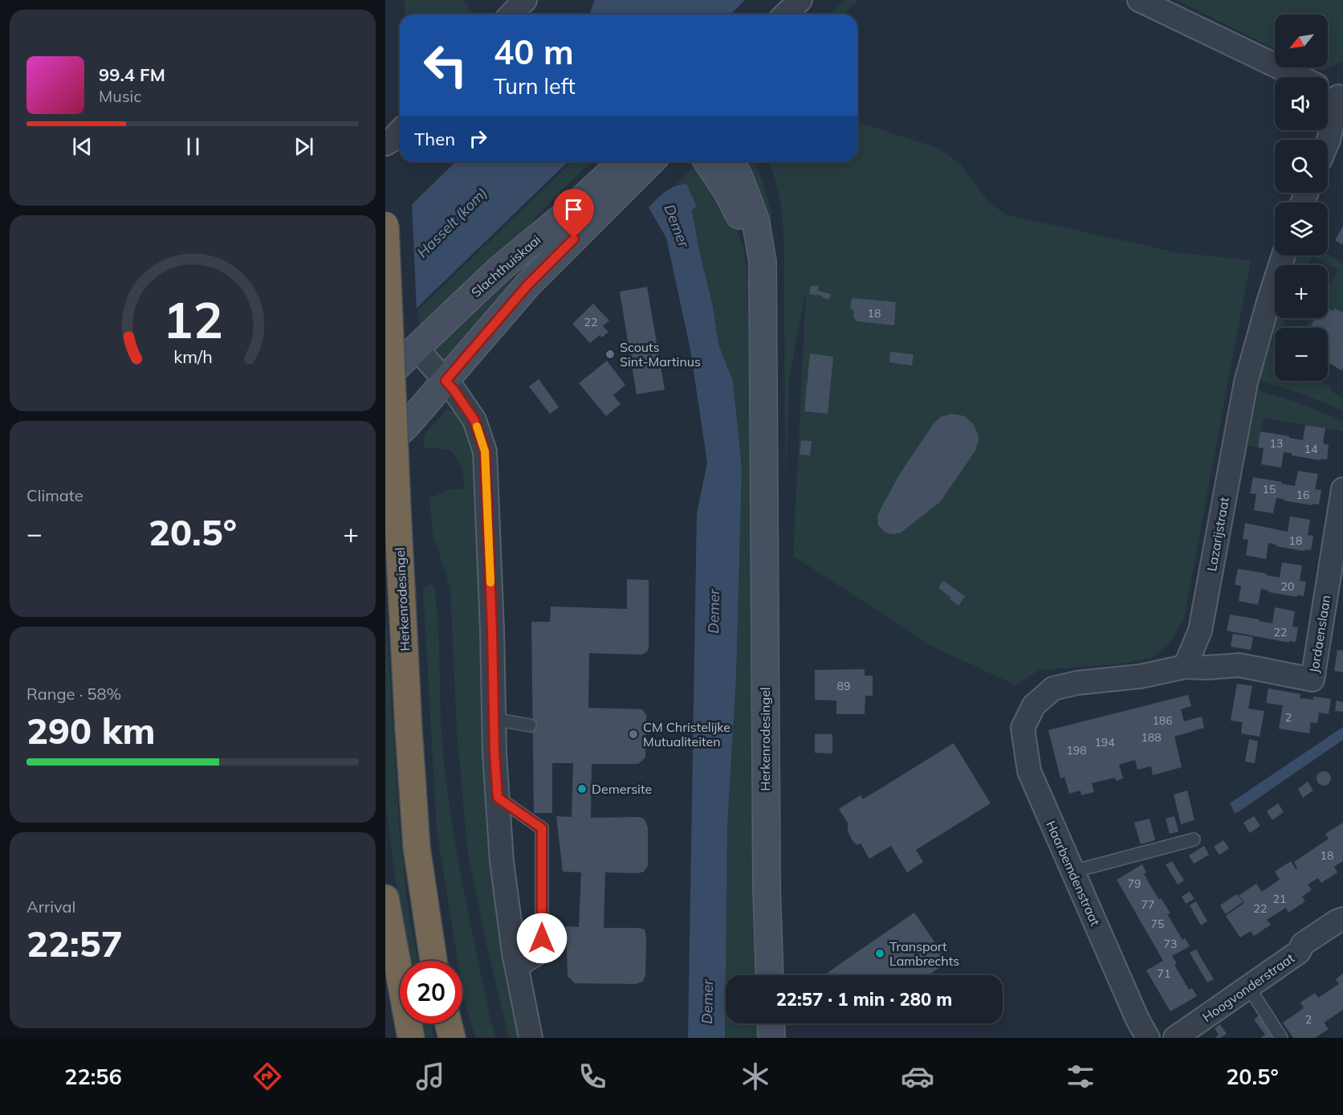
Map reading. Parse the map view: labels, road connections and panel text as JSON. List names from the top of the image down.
{
  "streets": {
    "highway": ["Herkenrodesingel"],
    "street": [
      "Slachthuiskaai",
      "Lazarijstraat",
      "Jordaenslaan",
      "Haarbemdenstraat",
      "Hoogvonderstraat"
    ]
  },
  "crossings": [
    ["Lazarijstraat", "Jordaenslaan"],
    ["Lazarijstraat", "Haarbemdenstraat"],
    ["Jordaenslaan", "Haarbemdenstraat"]
  ],
  "water": ["Hasselt (kom)", "Demer"],
  "places": [
    "Scouts Sint-Martinus",
    "CM Christelijke Mutualiteiten",
    "Demersite",
    "Transport Lambrechts"
  ],
  "house_numbers": [
    "18",
    "22",
    "13",
    "14",
    "15",
    "16",
    "18",
    "20",
    "22",
    "89",
    "2",
    "186",
    "188",
    "194",
    "198",
    "18",
    "79",
    "21",
    "77",
    "22",
    "75",
    "73",
    "71",
    "2"
  ],
  "north": "bottom left",
  "page": {
    "map_buttons": ["+", "−"],
    "turn": ["40 m", "Turn left"],
    "song": ["99.4 FM", "Music"],
    "then": "Then",
    "tile": [
      "Climate",
      ["Range · 58%", "290 km"],
      ["Arrival", "22:57"]
    ],
    "heat": ["−", "20.5°", "+"],
    "limit": "20",
    "trip": "22:57 · 1 min · 280 m",
    "tabs": ["22:56", "20.5°"],
    "gauge": ["12", "km/h"]
  }
}
